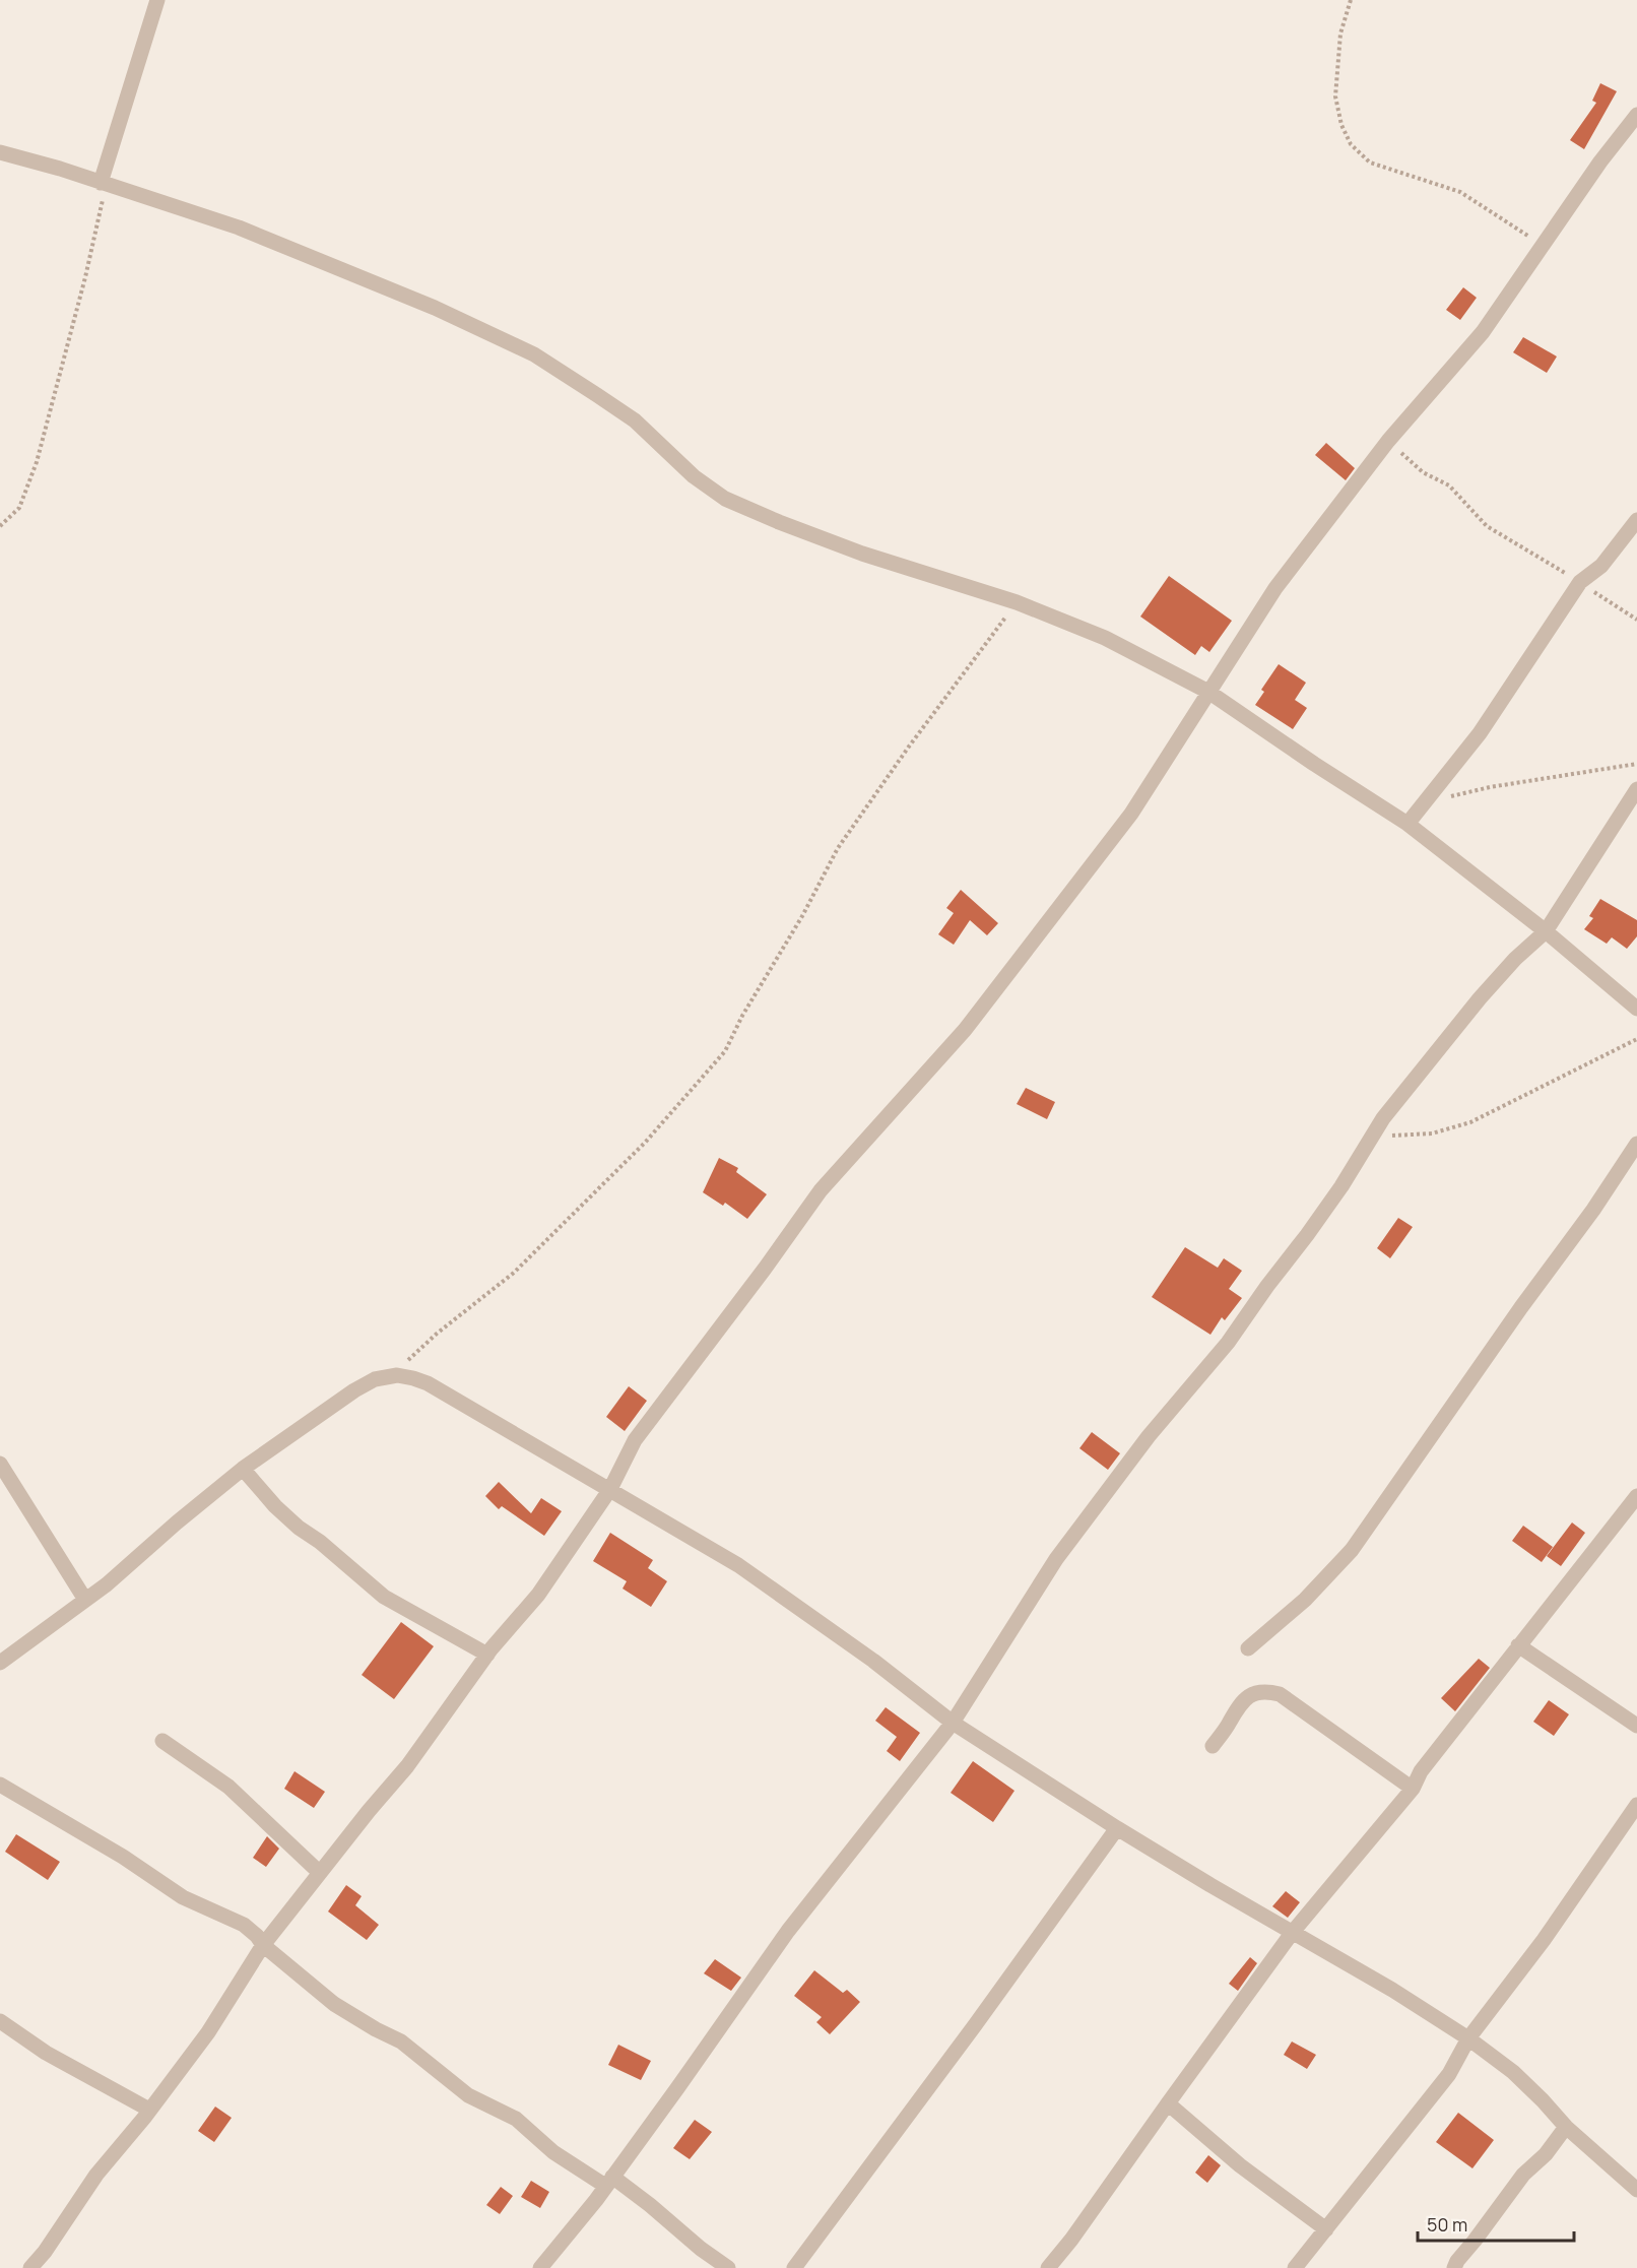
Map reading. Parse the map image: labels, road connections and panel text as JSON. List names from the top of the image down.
{
  "scale_bar": "50 m"
}
